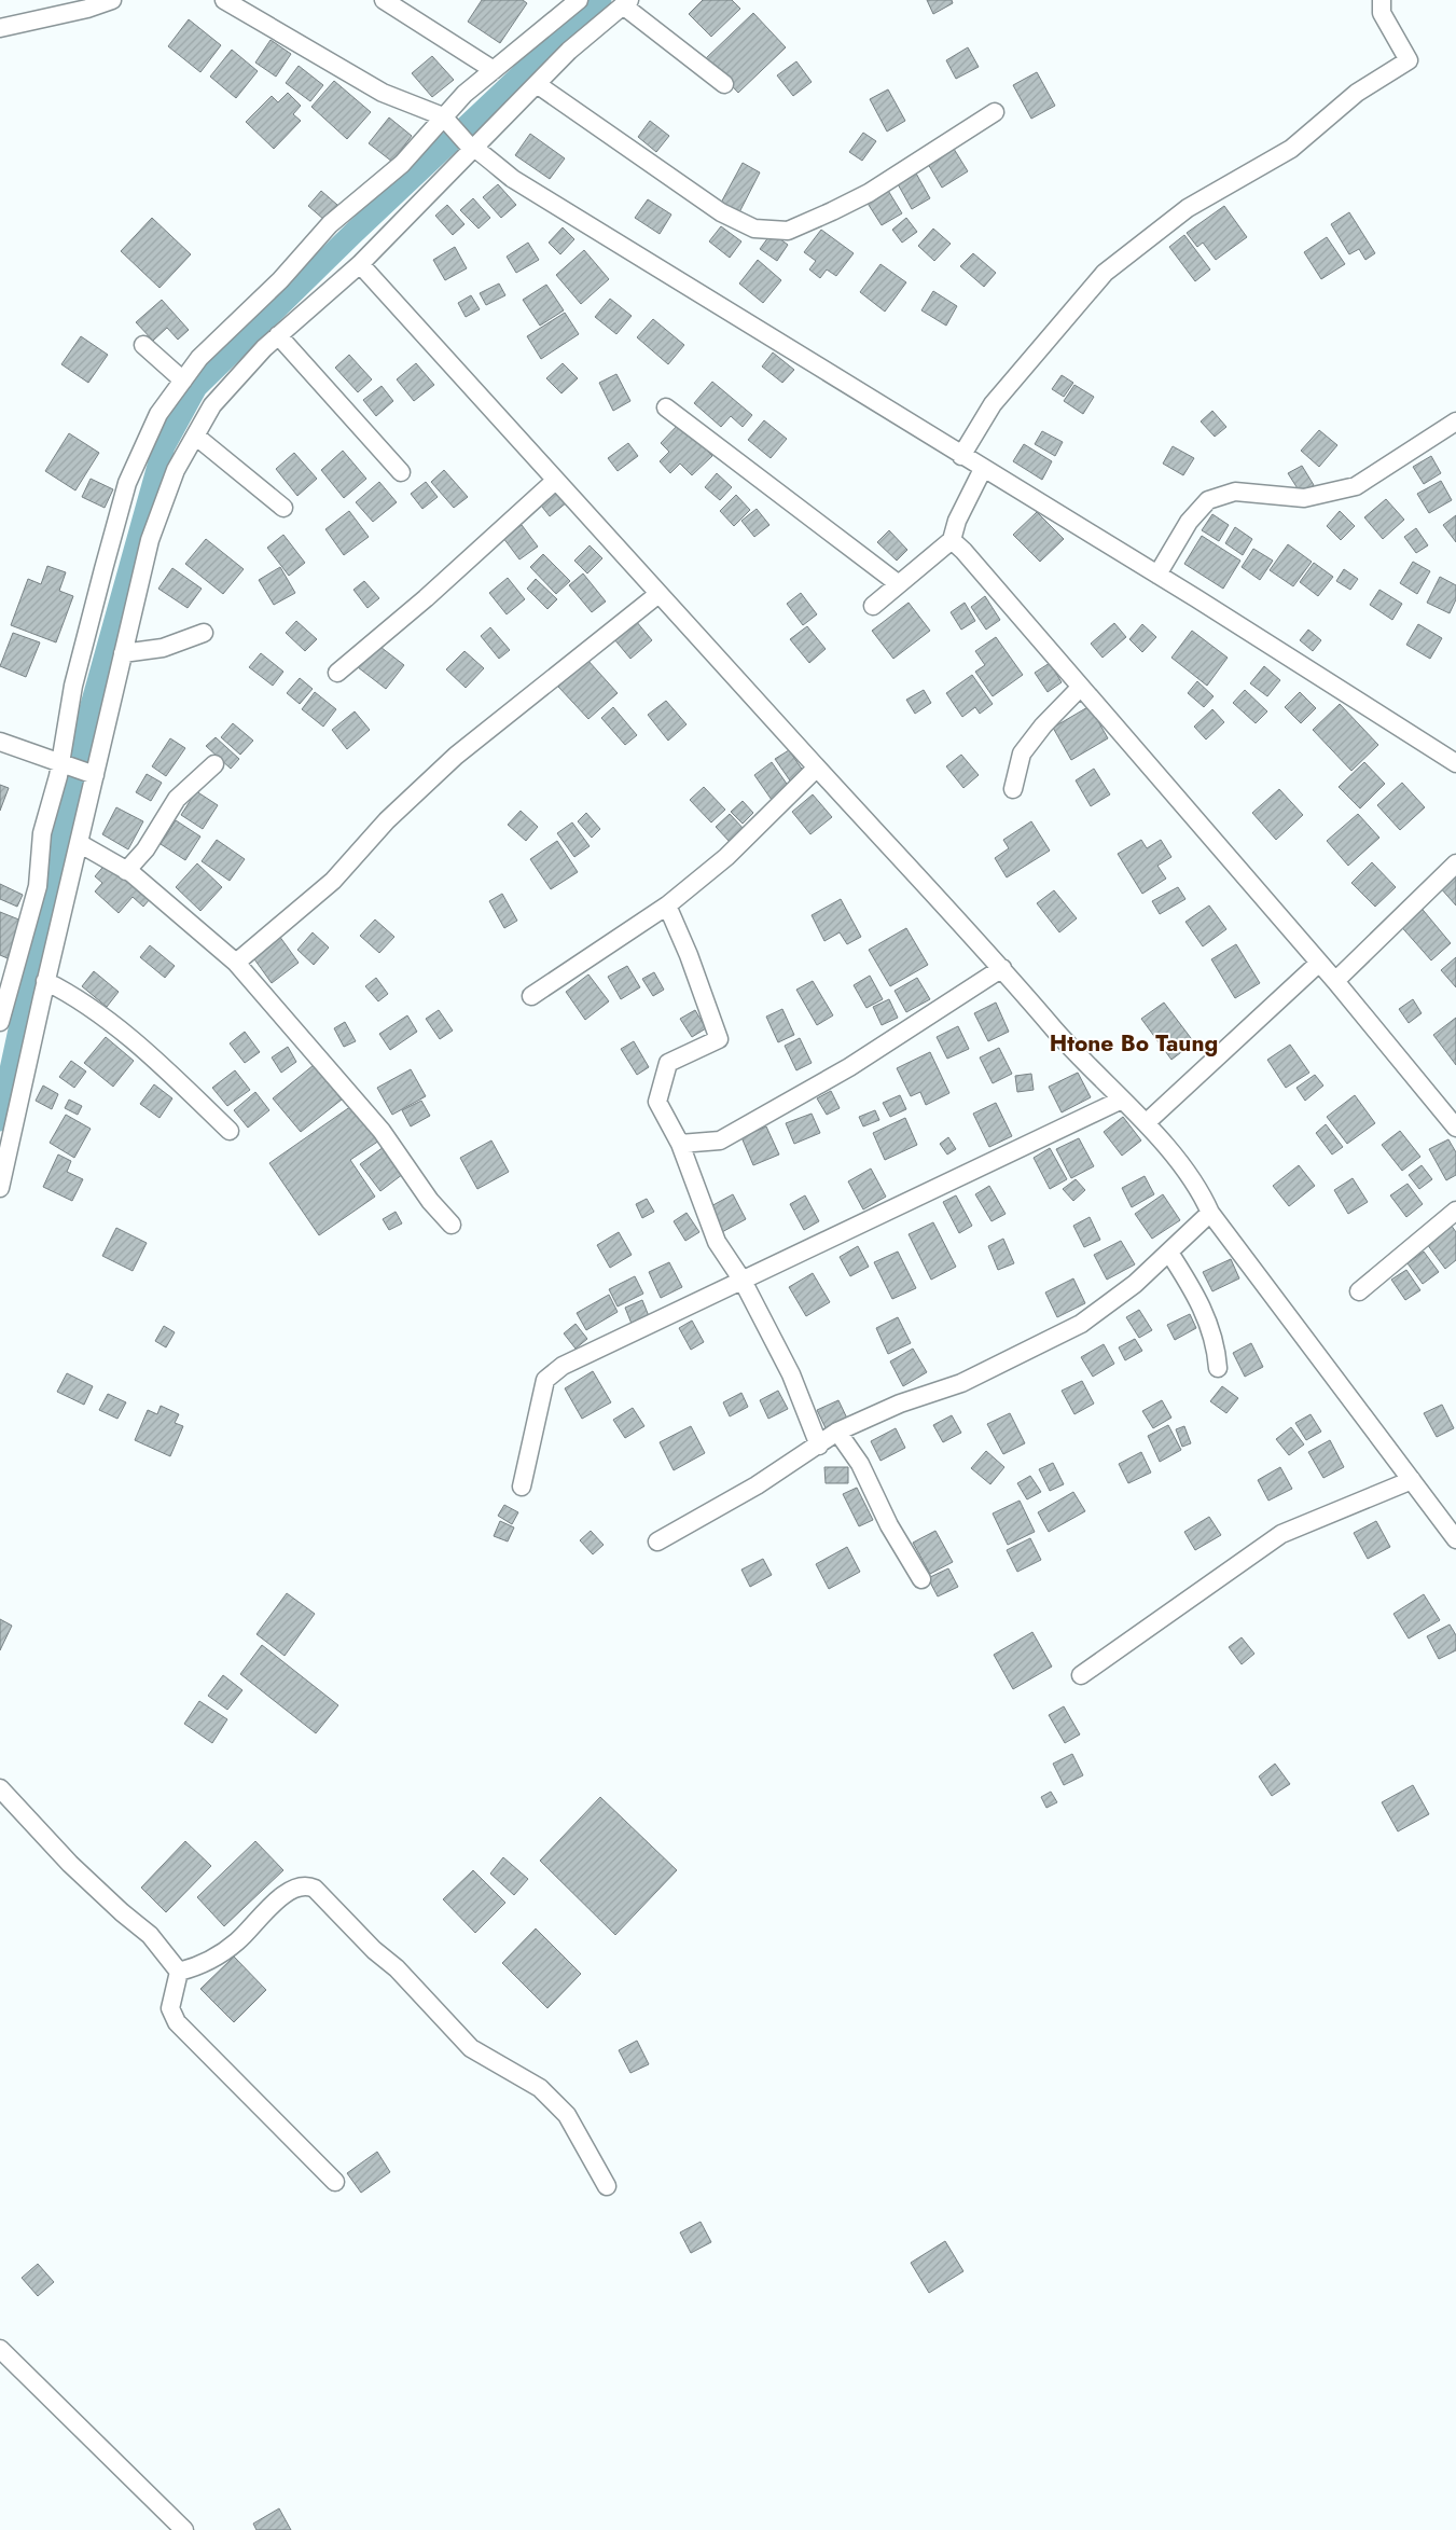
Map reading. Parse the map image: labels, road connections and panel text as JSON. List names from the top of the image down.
{
  "districts": ["Htone Bo Taung"]
}
